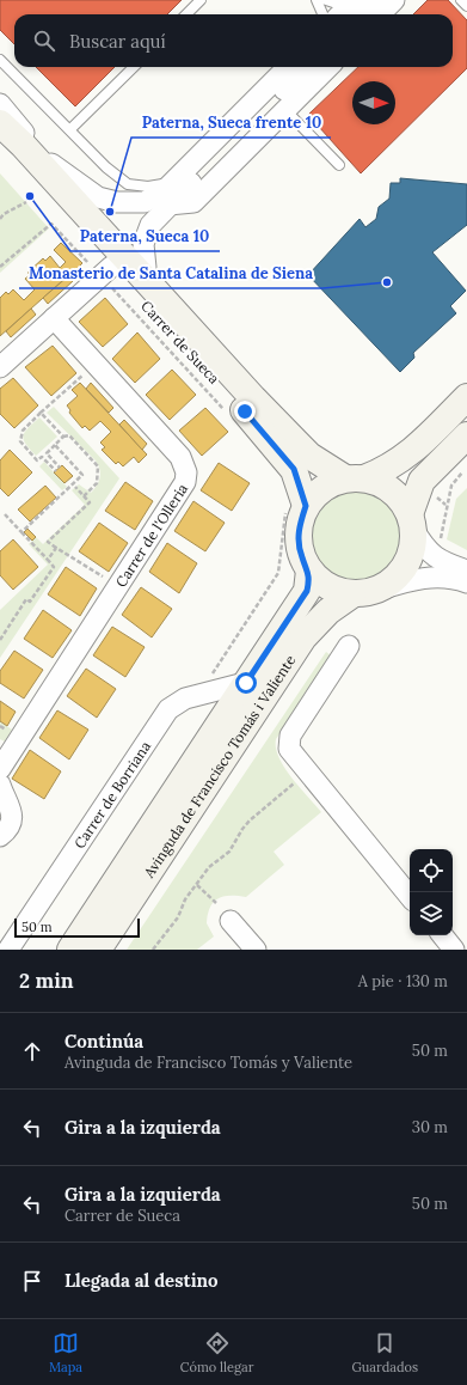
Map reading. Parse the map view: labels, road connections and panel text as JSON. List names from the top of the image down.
{
  "streets": {
    "main road": ["Carrer de Sueca", "Avinguda de Francisco Tomás i Valiente"],
    "street": ["Carrer de l'Olleria", "Carrer de Borriana"]
  },
  "crossings": [
    ["Carrer de Sueca", "Avinguda de Francisco Tomás i Valiente"]
  ],
  "places": ["Paterna, Sueca 10", "Paterna, Sueca frente 10", "Monasterio de Santa Catalina de Siena"],
  "scale_bar": "50 m",
  "north": "right",
  "page": {
    "search": "Buscar aquí",
    "scale": "50 m",
    "heading": ["2 min", "A pie · 130 m"],
    "list": [
      ["Continúa", "Avinguda de Francisco Tomás y Valiente", "50 m"],
      ["Gira a la izquierda", "30 m"],
      ["Gira a la izquierda", "Carrer de Sueca", "50 m"],
      "Llegada al destino"
    ],
    "nav": ["Mapa", "Cómo llegar", "Guardados"]
  }
}
